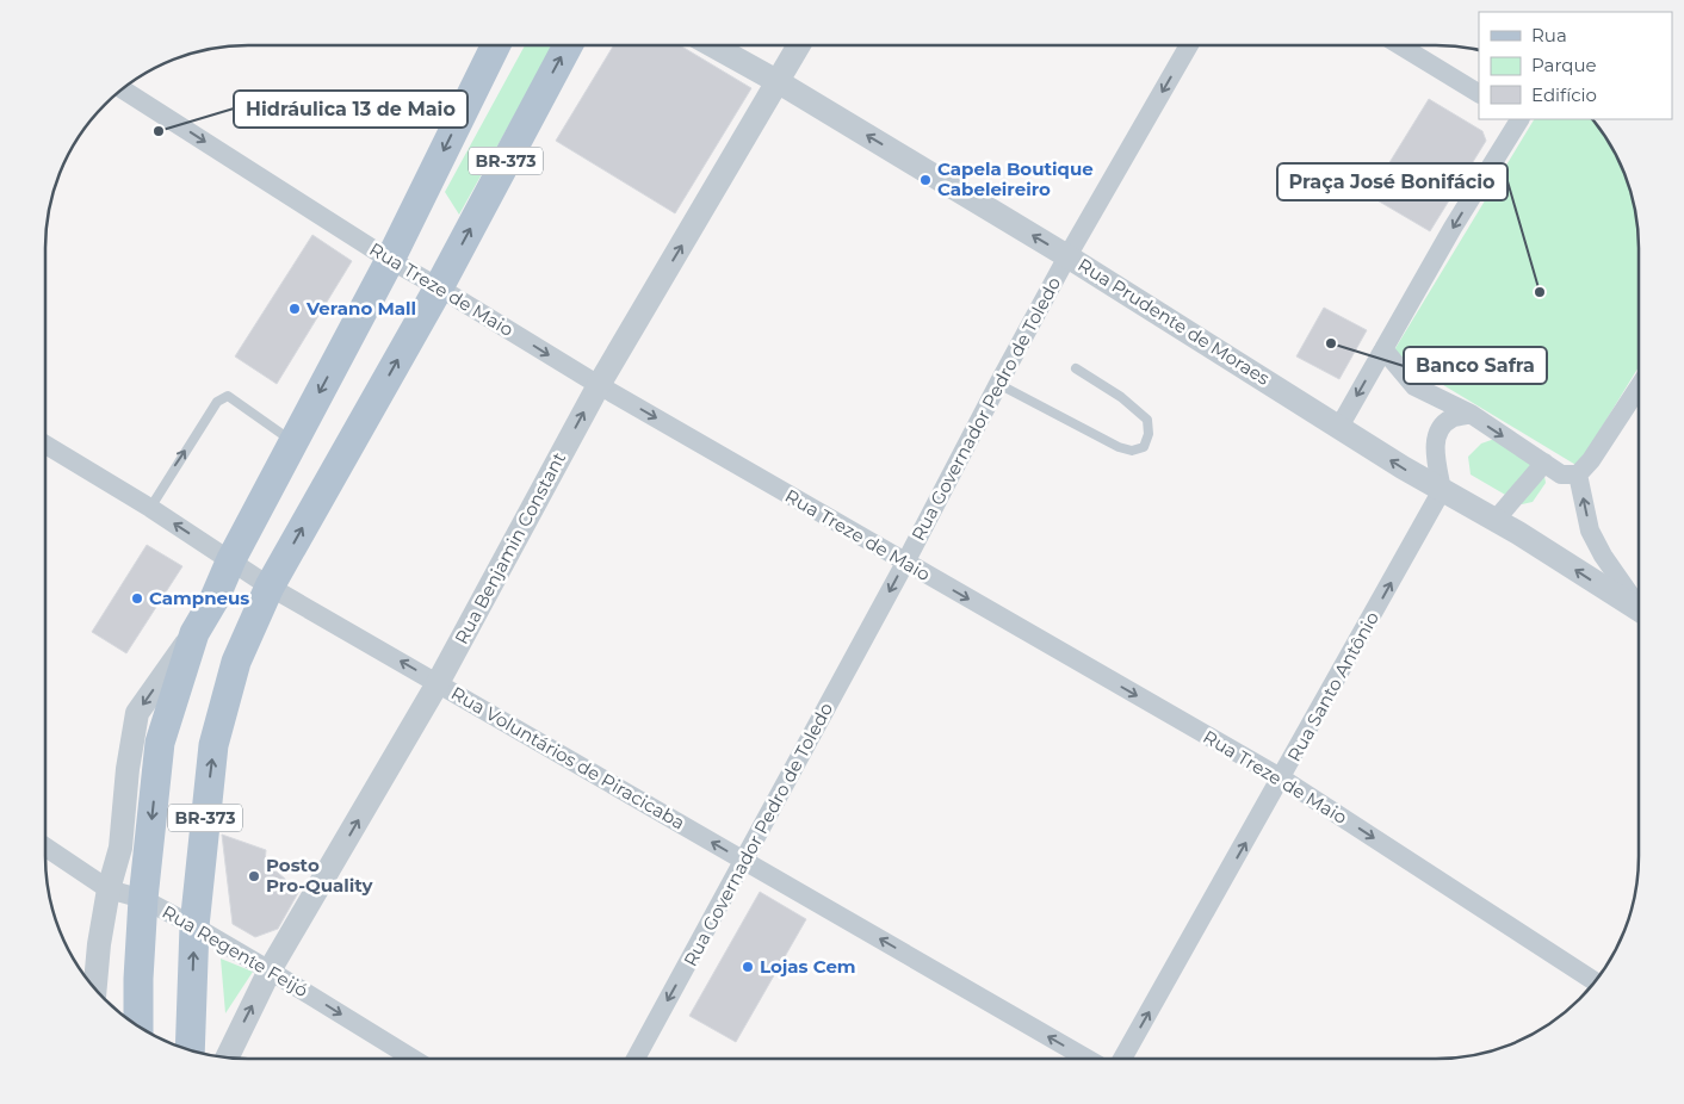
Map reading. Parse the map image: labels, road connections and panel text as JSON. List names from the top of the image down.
{
  "streets": {
    "main road": ["BR-373"],
    "street": [
      "Rua Treze de Maio",
      "Rua Prudente de Moraes",
      "Rua Governador Pedro de Toledo",
      "Rua Benjamin Constant",
      "Rua Santo Antônio",
      "Rua Voluntários de Piracicaba",
      "Rua Regente Feijó"
    ]
  },
  "crossings": [
    ["BR-373", "Rua Treze de Maio"],
    ["BR-373", "Rua Voluntários de Piracicaba"],
    ["BR-373", "Rua Regente Feijó"],
    ["Rua Treze de Maio", "Rua Governador Pedro de Toledo"],
    ["Rua Treze de Maio", "Rua Benjamin Constant"],
    ["Rua Treze de Maio", "Rua Santo Antônio"],
    ["Rua Prudente de Moraes", "Rua Governador Pedro de Toledo"],
    ["Rua Prudente de Moraes", "Rua Benjamin Constant"],
    ["Rua Prudente de Moraes", "Rua Santo Antônio"],
    ["Rua Governador Pedro de Toledo", "Rua Voluntários de Piracicaba"],
    ["Rua Benjamin Constant", "Rua Voluntários de Piracicaba"],
    ["Rua Benjamin Constant", "Rua Regente Feijó"]
  ],
  "one_way": [
    "Rua Treze de Maio",
    "Rua Prudente de Moraes",
    "Rua Governador Pedro de Toledo",
    "Rua Benjamin Constant",
    "Rua Santo Antônio",
    "Rua Voluntários de Piracicaba",
    "Rua Regente Feijó"
  ],
  "places": [
    "Hidráulica 13 de Maio",
    "Capela Boutique Cabeleireiro",
    "Praça José Bonifácio",
    "Verano Mall",
    "Banco Safra",
    "Campneus",
    "Posto Pro-Quality",
    "Lojas Cem"
  ],
  "legend": ["Rua", "Parque", "Edifício"]
}
